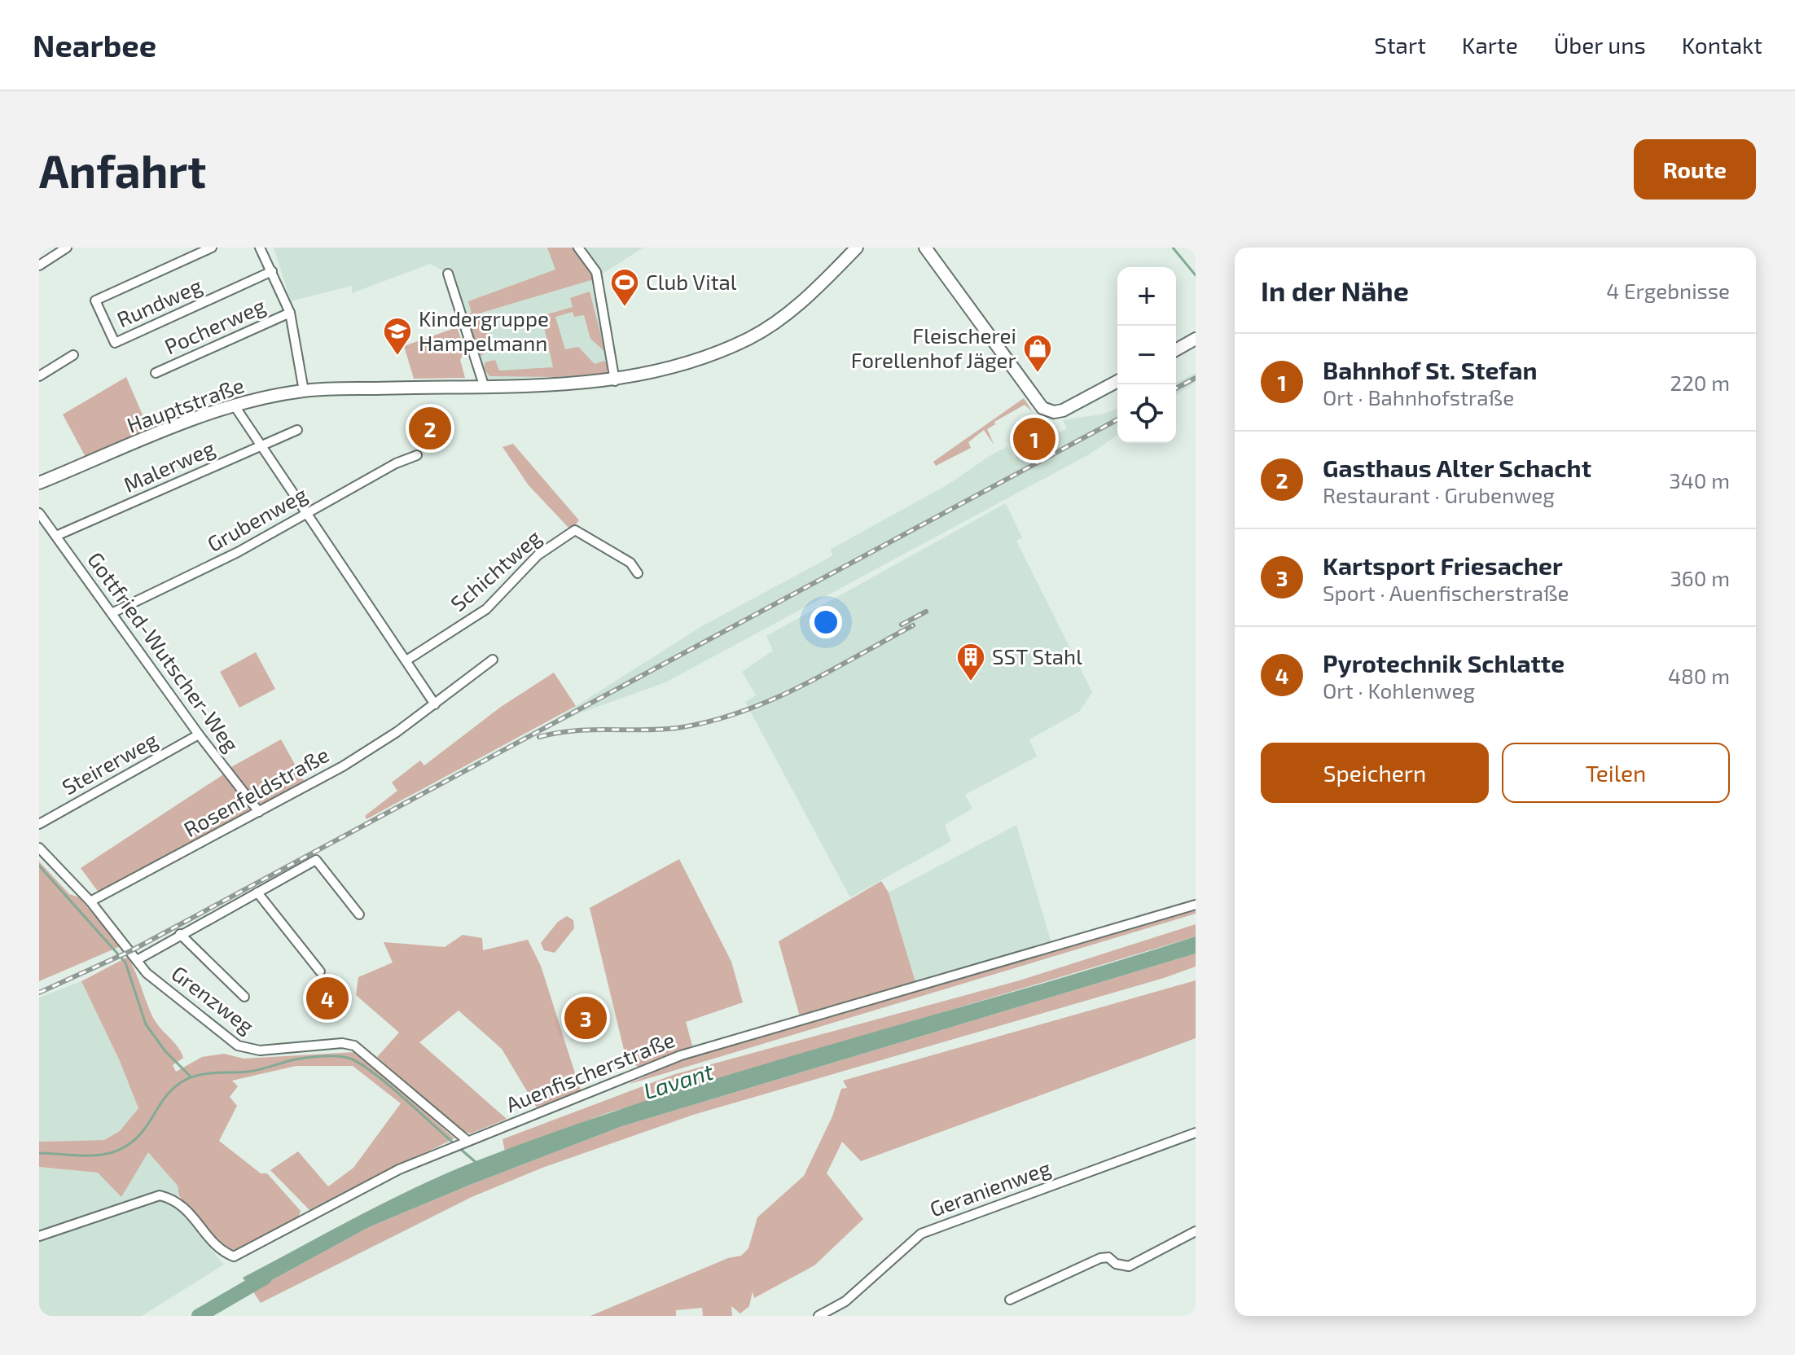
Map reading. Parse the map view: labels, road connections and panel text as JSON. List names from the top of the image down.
{
  "streets": {
    "main road": ["Hauptstraße"],
    "street": [
      "Rundweg",
      "Pocherweg",
      "Malerweg",
      "Grubenweg",
      "Schichtweg",
      "Gottfried-Wutscher-Weg",
      "Steirerweg",
      "Rosenfeldstraße",
      "Grenzweg",
      "Auenfischerstraße",
      "Geranienweg"
    ]
  },
  "crossings": [
    ["Malerweg", "Gottfried-Wutscher-Weg"],
    ["Grubenweg", "Gottfried-Wutscher-Weg"],
    ["Gottfried-Wutscher-Weg", "Steirerweg"],
    ["Gottfried-Wutscher-Weg", "Rosenfeldstraße"],
    ["Rosenfeldstraße", "Grenzweg"],
    ["Grenzweg", "Auenfischerstraße"]
  ],
  "water": ["Lavant"],
  "places": {
    "sports": ["Club Vital"],
    "school or university": ["Kindergruppe Hampelmann"],
    "shop": ["Fleischerei Forellenhof Jäger"],
    "building": ["SST Stahl"]
  },
  "page": {
    "header": "Nearbee",
    "nav": [
      "Start",
      "Karte",
      "Über uns",
      "Kontakt"
    ],
    "buttons": [
      "Route",
      ["Speichern", "Teilen"]
    ],
    "title": "Anfahrt",
    "heading": ["In der Nähe", "4 Ergebnisse"],
    "map_buttons": ["+", "−"],
    "list": [
      {
        "mark": "1",
        "name": "Bahnhof St. Stefan",
        "note": "Ort · Bahnhofstraße",
        "value": "220 m"
      },
      {
        "mark": "2",
        "name": "Gasthaus Alter Schacht",
        "note": "Restaurant · Grubenweg",
        "value": "340 m"
      },
      {
        "mark": "3",
        "name": "Kartsport Friesacher",
        "note": "Sport · Auenfischerstraße",
        "value": "360 m"
      },
      {
        "mark": "4",
        "name": "Pyrotechnik Schlatte",
        "note": "Ort · Kohlenweg",
        "value": "480 m"
      }
    ],
    "pins": [
      "2",
      "1",
      "4",
      "3"
    ]
  }
}
